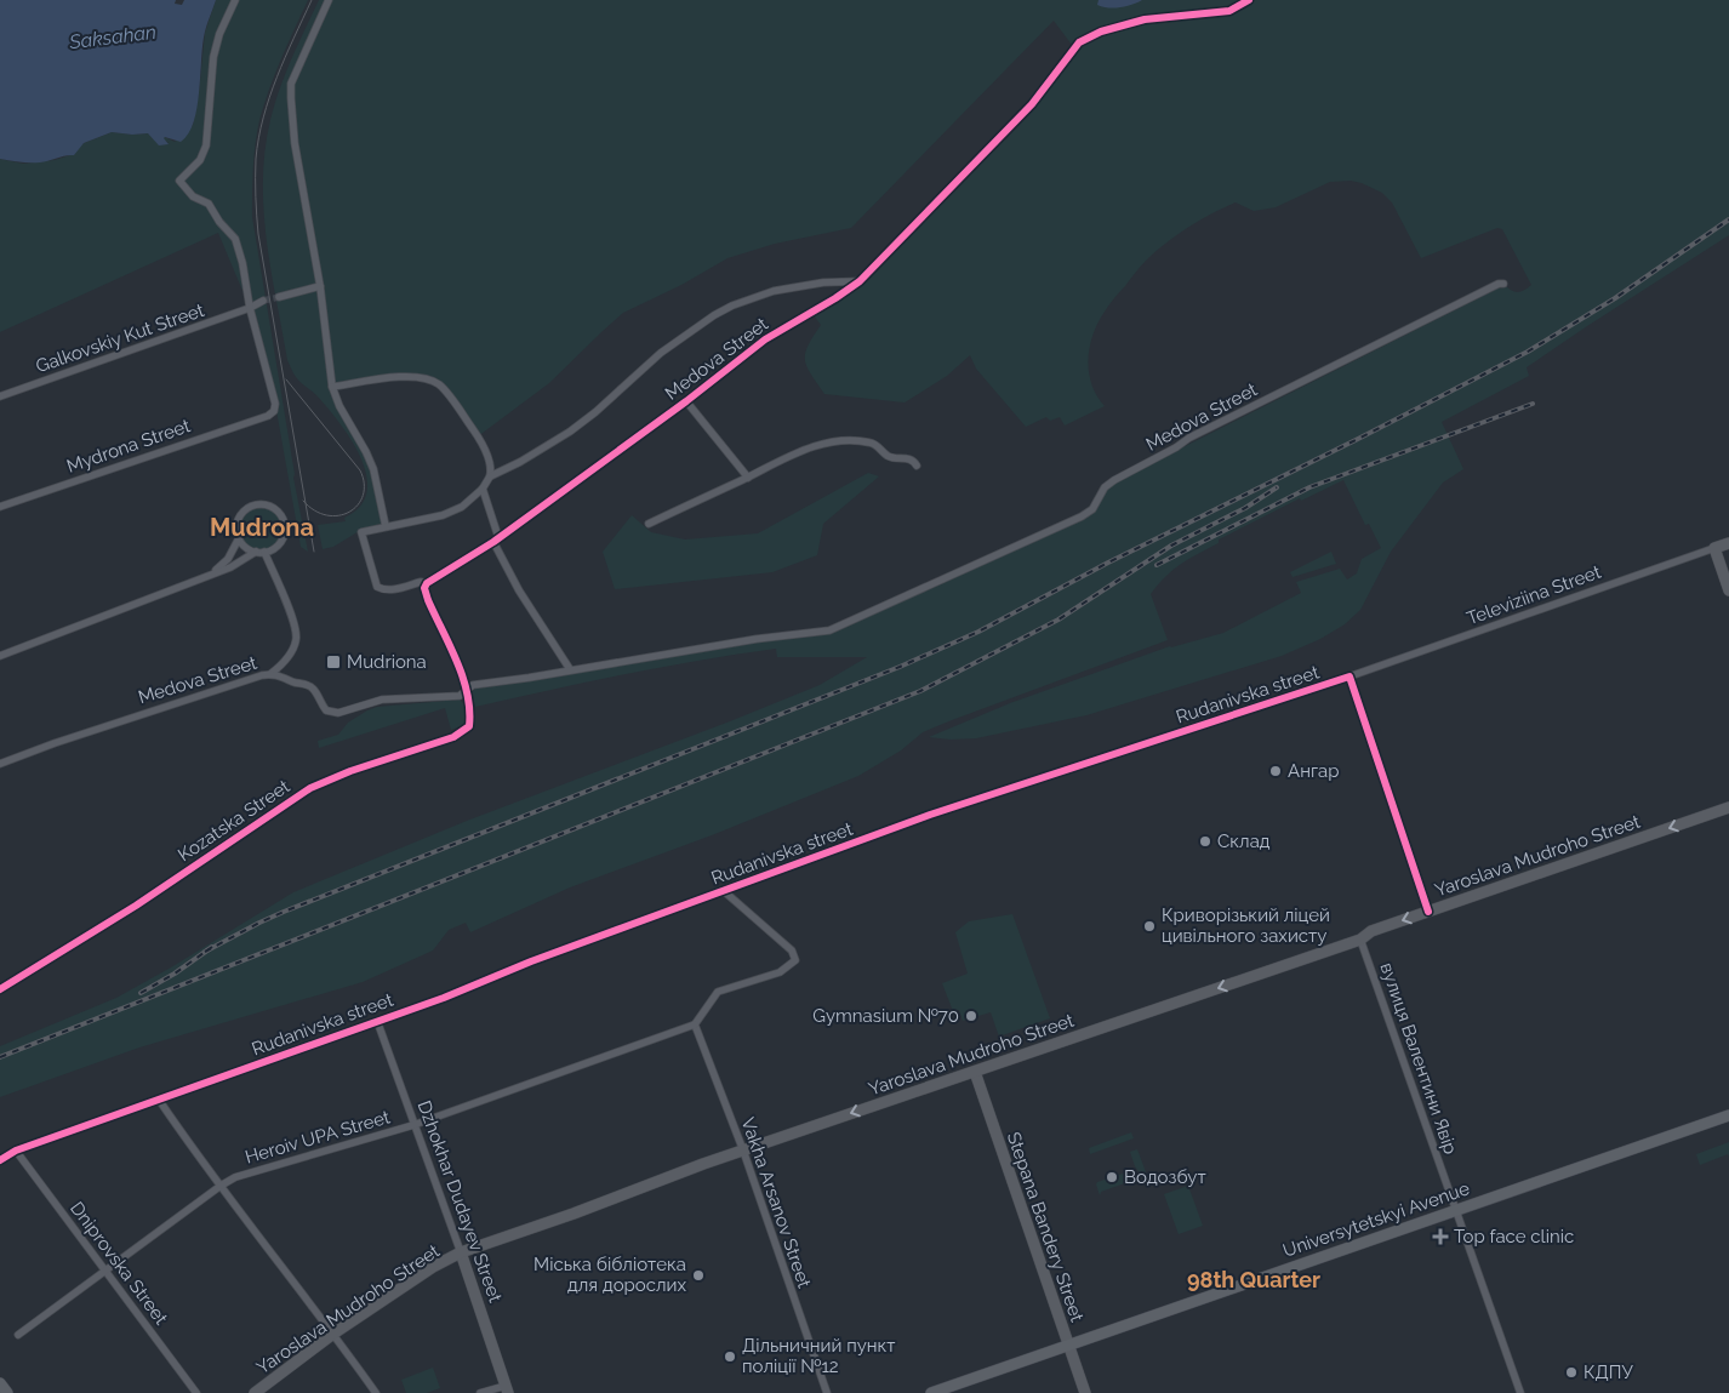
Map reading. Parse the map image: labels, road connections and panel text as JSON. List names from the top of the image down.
{
  "streets": {
    "main road": ["Universytetskyi Avenue"],
    "street": [
      "Galkovskiy Kut Street",
      "Medova Street",
      "Mydrona Street",
      "Televiziina Street",
      "Rudanivska street",
      "Kozatska Street",
      "Yaroslava Mudroho Street",
      "вулиця Валентини Явір",
      "Heroiv UPA Street",
      "Dzhokhar Dudayev Street",
      "Vakha Arsanov Street",
      "Stepana Bandery Street",
      "Dniprovska Street"
    ]
  },
  "crossings": [
    ["Galkovskiy Kut Street", "Mydrona Street"],
    ["Medova Street", "Kozatska Street"],
    ["Televiziina Street", "Rudanivska street"],
    ["Rudanivska street", "Dzhokhar Dudayev Street"],
    ["Rudanivska street", "Dniprovska Street"],
    ["Yaroslava Mudroho Street", "вулиця Валентини Явір"],
    ["Yaroslava Mudroho Street", "Dzhokhar Dudayev Street"],
    ["Yaroslava Mudroho Street", "Vakha Arsanov Street"],
    ["Yaroslava Mudroho Street", "Stepana Bandery Street"],
    ["вулиця Валентини Явір", "Universytetskyi Avenue"],
    ["Heroiv UPA Street", "Dzhokhar Dudayev Street"],
    ["Heroiv UPA Street", "Vakha Arsanov Street"],
    ["Heroiv UPA Street", "Dniprovska Street"],
    ["Universytetskyi Avenue", "Stepana Bandery Street"]
  ],
  "one_way": ["Yaroslava Mudroho Street"],
  "districts": ["Mudrona", "98th Quarter"],
  "water": ["Saksahan"],
  "places": {
    "transit": ["Mudriona"],
    "other": [
      "Ангар",
      "Склад",
      "Криворізький ліцей цивільного захисту",
      "Gymnasium №70",
      "Водозбут",
      "Міська бібліотека для дорослих",
      "Дільничний пункт поліції №12",
      "КДПУ"
    ],
    "health": ["Top face clinic"]
  }
}
